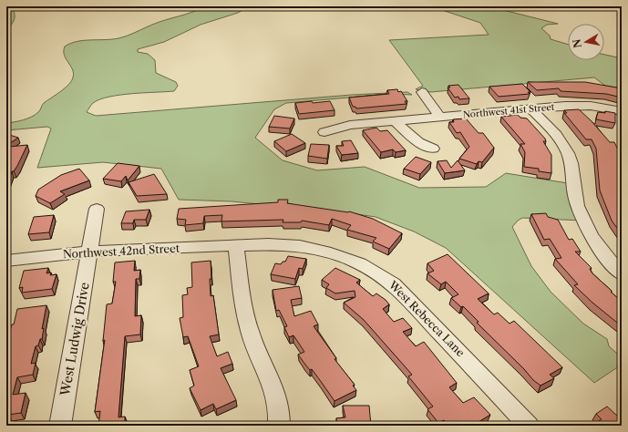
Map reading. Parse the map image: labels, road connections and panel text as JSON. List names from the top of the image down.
{
  "streets": {
    "street": [
      "Northwest 41st Street",
      "Northwest 42nd Street",
      "West Rebecca Lane",
      "West Ludwig Drive"
    ]
  },
  "crossings": [
    ["Northwest 42nd Street", "West Rebecca Lane"],
    ["Northwest 42nd Street", "West Ludwig Drive"]
  ],
  "north": "left"
}
